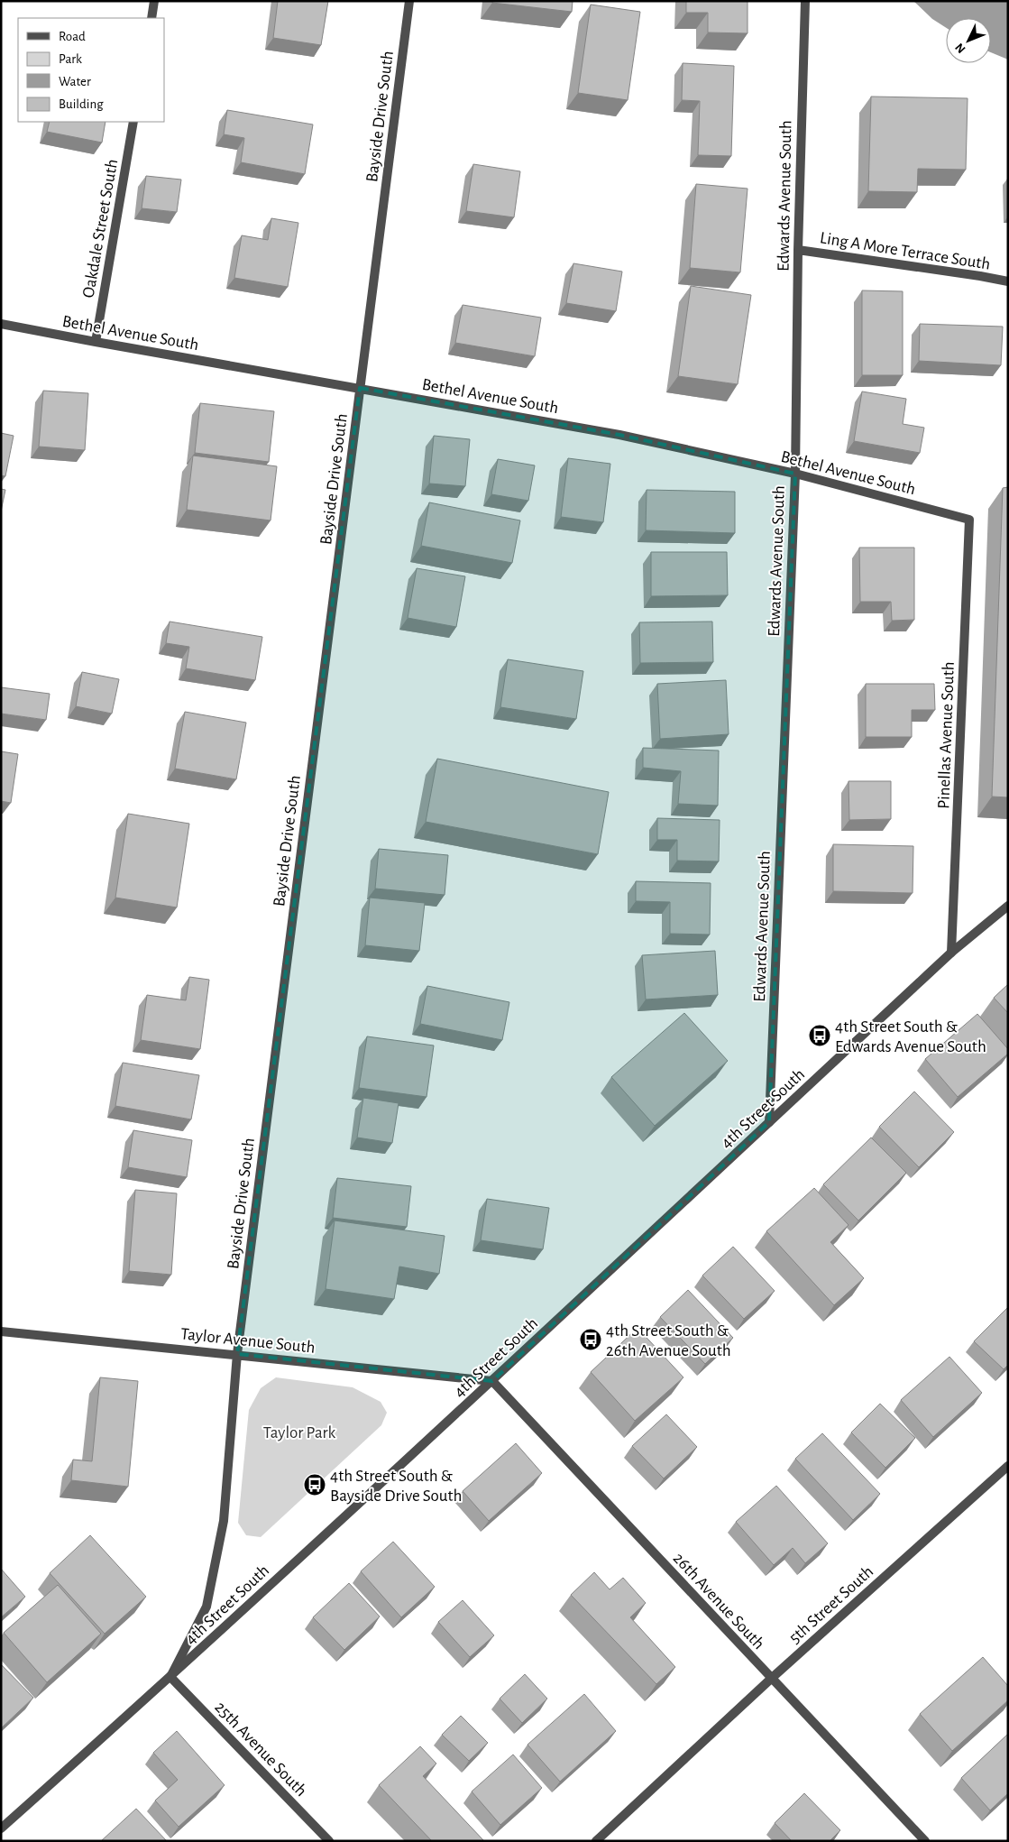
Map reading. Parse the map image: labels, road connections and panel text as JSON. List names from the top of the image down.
{
  "streets": {
    "street": [
      "Bayside Drive South",
      "Edwards Avenue South",
      "Oakdale Street South",
      "Ling A More Terrace South",
      "Bethel Avenue South",
      "Pinellas Avenue South",
      "4th Street South",
      "Taylor Avenue South",
      "26th Avenue South",
      "5th Street South",
      "25th Avenue South"
    ]
  },
  "crossings": [
    ["Bayside Drive South", "Bethel Avenue South"],
    ["Bayside Drive South", "4th Street South"],
    ["Bayside Drive South", "Taylor Avenue South"],
    ["Bayside Drive South", "25th Avenue South"],
    ["Edwards Avenue South", "Ling A More Terrace South"],
    ["Edwards Avenue South", "Bethel Avenue South"],
    ["Edwards Avenue South", "4th Street South"],
    ["Oakdale Street South", "Bethel Avenue South"],
    ["Bethel Avenue South", "Pinellas Avenue South"],
    ["Pinellas Avenue South", "4th Street South"],
    ["4th Street South", "Taylor Avenue South"],
    ["4th Street South", "26th Avenue South"],
    ["4th Street South", "25th Avenue South"],
    ["Taylor Avenue South", "26th Avenue South"],
    ["26th Avenue South", "5th Street South"]
  ],
  "parks": ["Taylor Park"],
  "places": {
    "bus stop": ["4th Street South & Edwards Avenue South", "4th Street South & 26th Avenue South", "4th Street South & Bayside Drive South"]
  },
  "legend": [
    "Road",
    "Park",
    "Water",
    "Building"
  ],
  "north": "bottom left"
}
